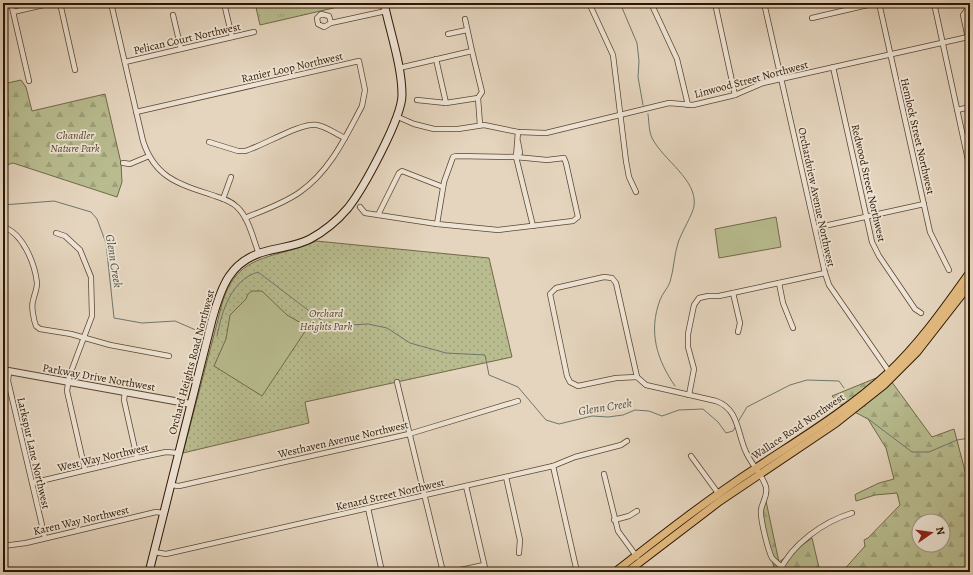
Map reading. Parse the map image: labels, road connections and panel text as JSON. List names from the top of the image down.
{
  "streets": {
    "main road": ["Orchard Heights Road Northwest", "Wallace Road Northwest"],
    "street": [
      "Pelican Court Northwest",
      "Ranier Loop Northwest",
      "Linwood Street Northwest",
      "Hemlock Street Northwest",
      "Redwood Street Northwest",
      "Orchardview Avenue Northwest",
      "Parkway Drive Northwest",
      "Westhaven Avenue Northwest",
      "Larkspur Lane Northwest",
      "West Way Northwest",
      "Kenard Street Northwest",
      "Karen Way Northwest"
    ]
  },
  "crossings": [
    ["Linwood Street Northwest", "Hemlock Street Northwest"],
    ["Linwood Street Northwest", "Redwood Street Northwest"],
    ["Linwood Street Northwest", "Orchardview Avenue Northwest"],
    ["Linwood Street Northwest", "Orchard Heights Road Northwest"],
    ["Orchardview Avenue Northwest", "Wallace Road Northwest"],
    ["Orchard Heights Road Northwest", "Parkway Drive Northwest"],
    ["Orchard Heights Road Northwest", "Westhaven Avenue Northwest"],
    ["Orchard Heights Road Northwest", "West Way Northwest"],
    ["Orchard Heights Road Northwest", "Kenard Street Northwest"],
    ["Orchard Heights Road Northwest", "Karen Way Northwest"],
    ["Parkway Drive Northwest", "Larkspur Lane Northwest"],
    ["Larkspur Lane Northwest", "West Way Northwest"],
    ["Larkspur Lane Northwest", "Karen Way Northwest"]
  ],
  "water": ["Glenn Creek"],
  "parks": ["Chandler Nature Park", "Orchard Heights Park"],
  "north": "right"
}
